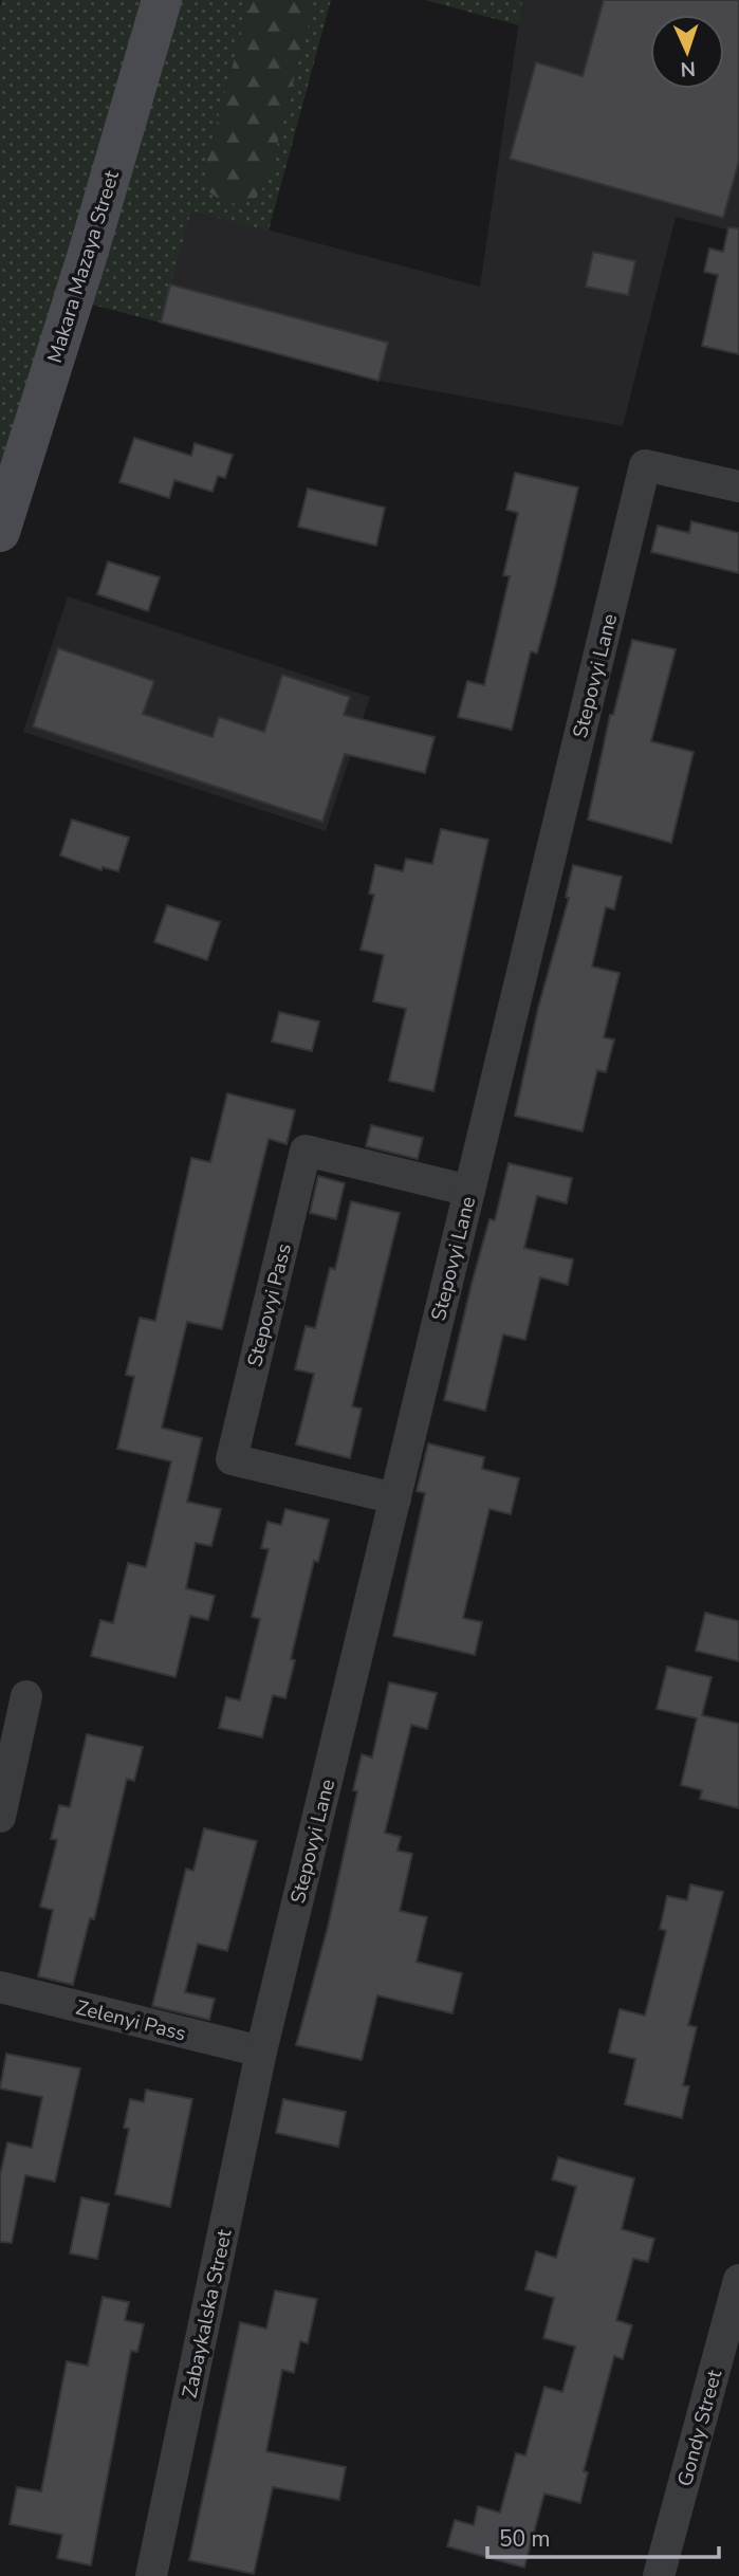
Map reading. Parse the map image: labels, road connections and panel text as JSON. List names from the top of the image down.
{
  "streets": {
    "main road": ["Makara Mazaya Street"],
    "street": [
      "Stepovyi Lane",
      "Stepovyi Pass",
      "Zelenyi Pass",
      "Zabaykalska Street",
      "Gondy Street"
    ]
  },
  "crossings": [
    ["Stepovyi Lane", "Stepovyi Pass"],
    ["Stepovyi Lane", "Zelenyi Pass"],
    ["Stepovyi Lane", "Zabaykalska Street"],
    ["Zelenyi Pass", "Zabaykalska Street"]
  ],
  "scale_bar": "50 m",
  "north": "bottom"
}
